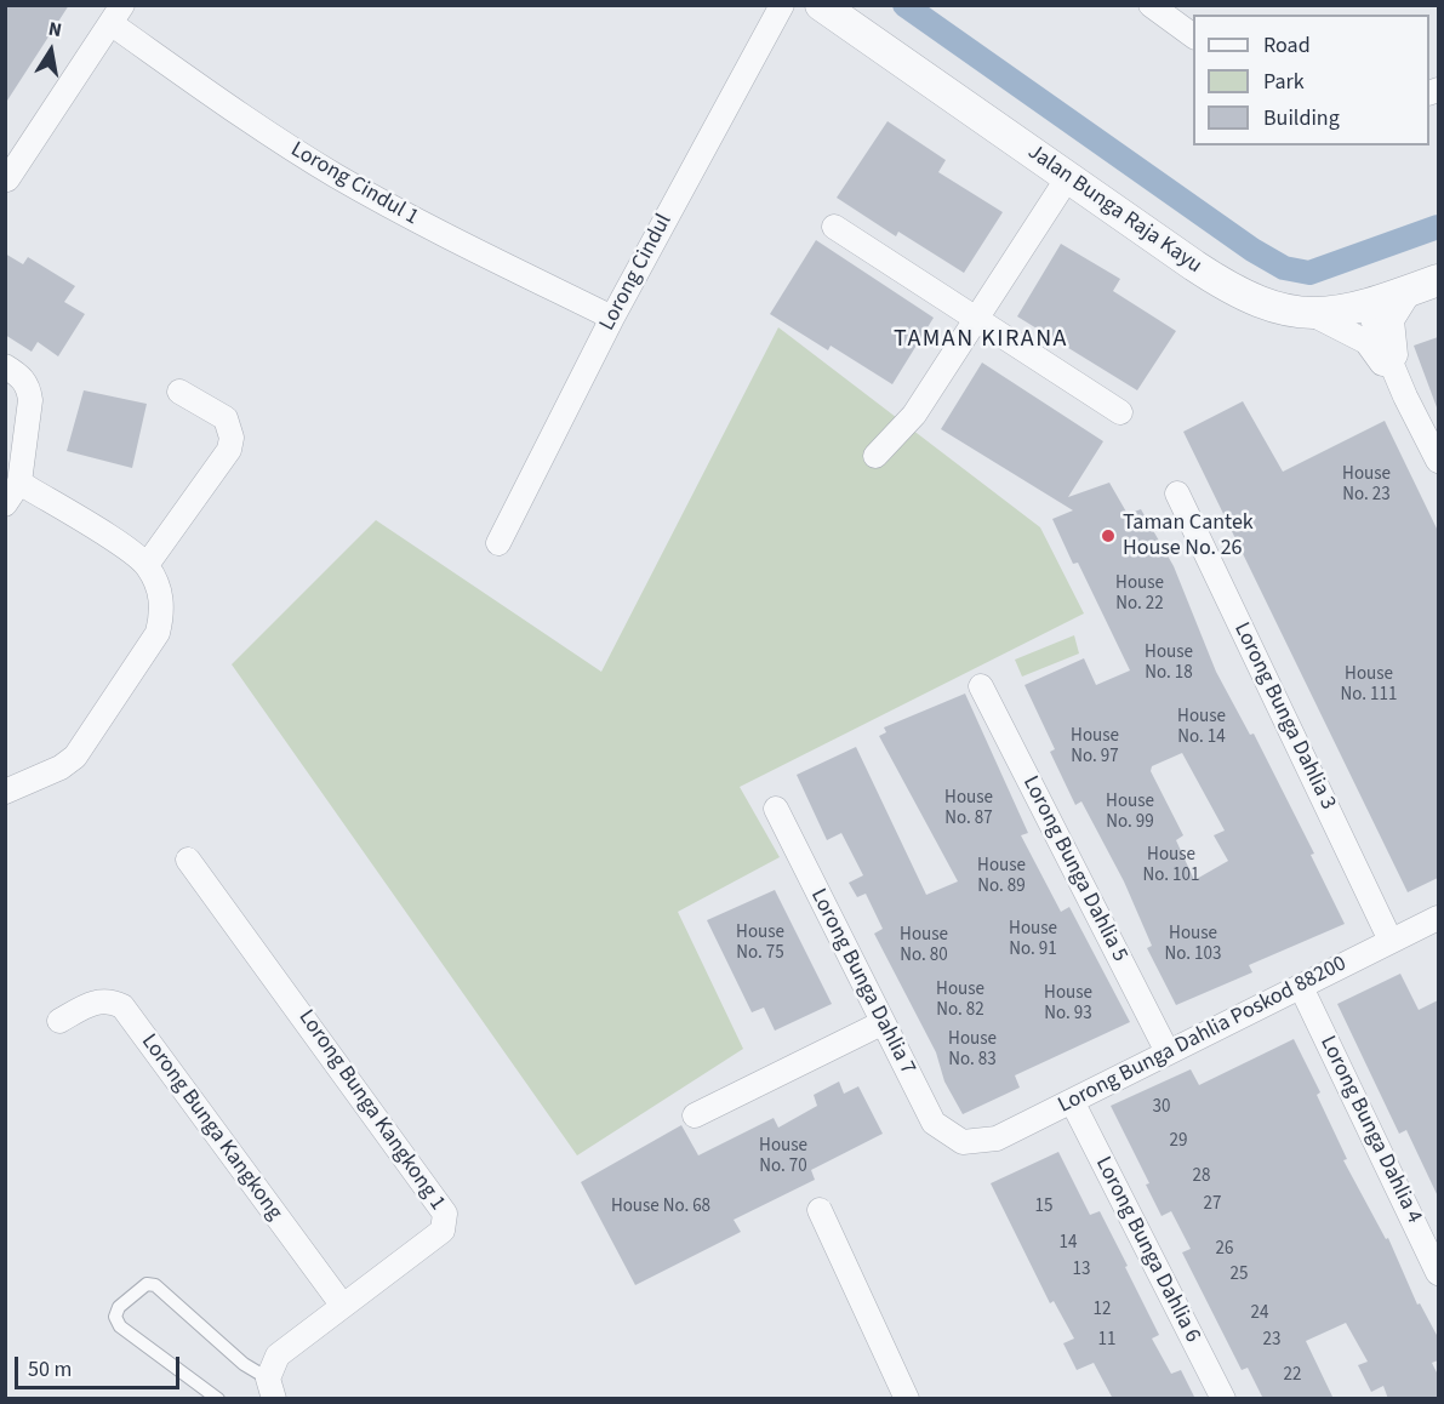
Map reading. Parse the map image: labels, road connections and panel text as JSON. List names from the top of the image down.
{
  "streets": {
    "street": [
      "Lorong Cindul 1",
      "Jalan Bunga Raja Kayu",
      "Lorong Cindul",
      "Lorong Bunga Dahlia 3",
      "Lorong Bunga Dahlia 5",
      "Lorong Bunga Dahlia 7",
      "Lorong Bunga Dahlia Poskod 88200",
      "Lorong Bunga Kangkong 1",
      "Lorong Bunga Kangkong",
      "Lorong Bunga Dahlia 4",
      "Lorong Bunga Dahlia 6"
    ]
  },
  "crossings": [
    ["Lorong Cindul 1", "Lorong Cindul"],
    ["Lorong Bunga Dahlia 3", "Lorong Bunga Dahlia Poskod 88200"],
    ["Lorong Bunga Dahlia 5", "Lorong Bunga Dahlia Poskod 88200"],
    ["Lorong Bunga Dahlia 7", "Lorong Bunga Dahlia Poskod 88200"],
    ["Lorong Bunga Dahlia Poskod 88200", "Lorong Bunga Dahlia 4"],
    ["Lorong Bunga Dahlia Poskod 88200", "Lorong Bunga Dahlia 6"],
    ["Lorong Bunga Kangkong 1", "Lorong Bunga Kangkong"]
  ],
  "districts": ["TAMAN KIRANA"],
  "places": ["Taman Cantek House No. 26"],
  "house_numbers": [
    "House No. 23",
    "House No. 22",
    "House No. 18",
    "House No. 111",
    "House No. 14",
    "House No. 97",
    "House No. 87",
    "House No. 99",
    "House No. 101",
    "House No. 89",
    "House No. 91",
    "House No. 75",
    "House No. 103",
    "House No. 80",
    "House No. 82",
    "House No. 93",
    "House No. 83",
    "30",
    "29",
    "House No. 70",
    "28",
    "27",
    "House No. 68",
    "15",
    "14",
    "26",
    "13",
    "25",
    "12",
    "24",
    "11",
    "23",
    "22"
  ],
  "legend": ["Road", "Park", "Building"],
  "scale_bar": "50 m",
  "north": "top"
}
